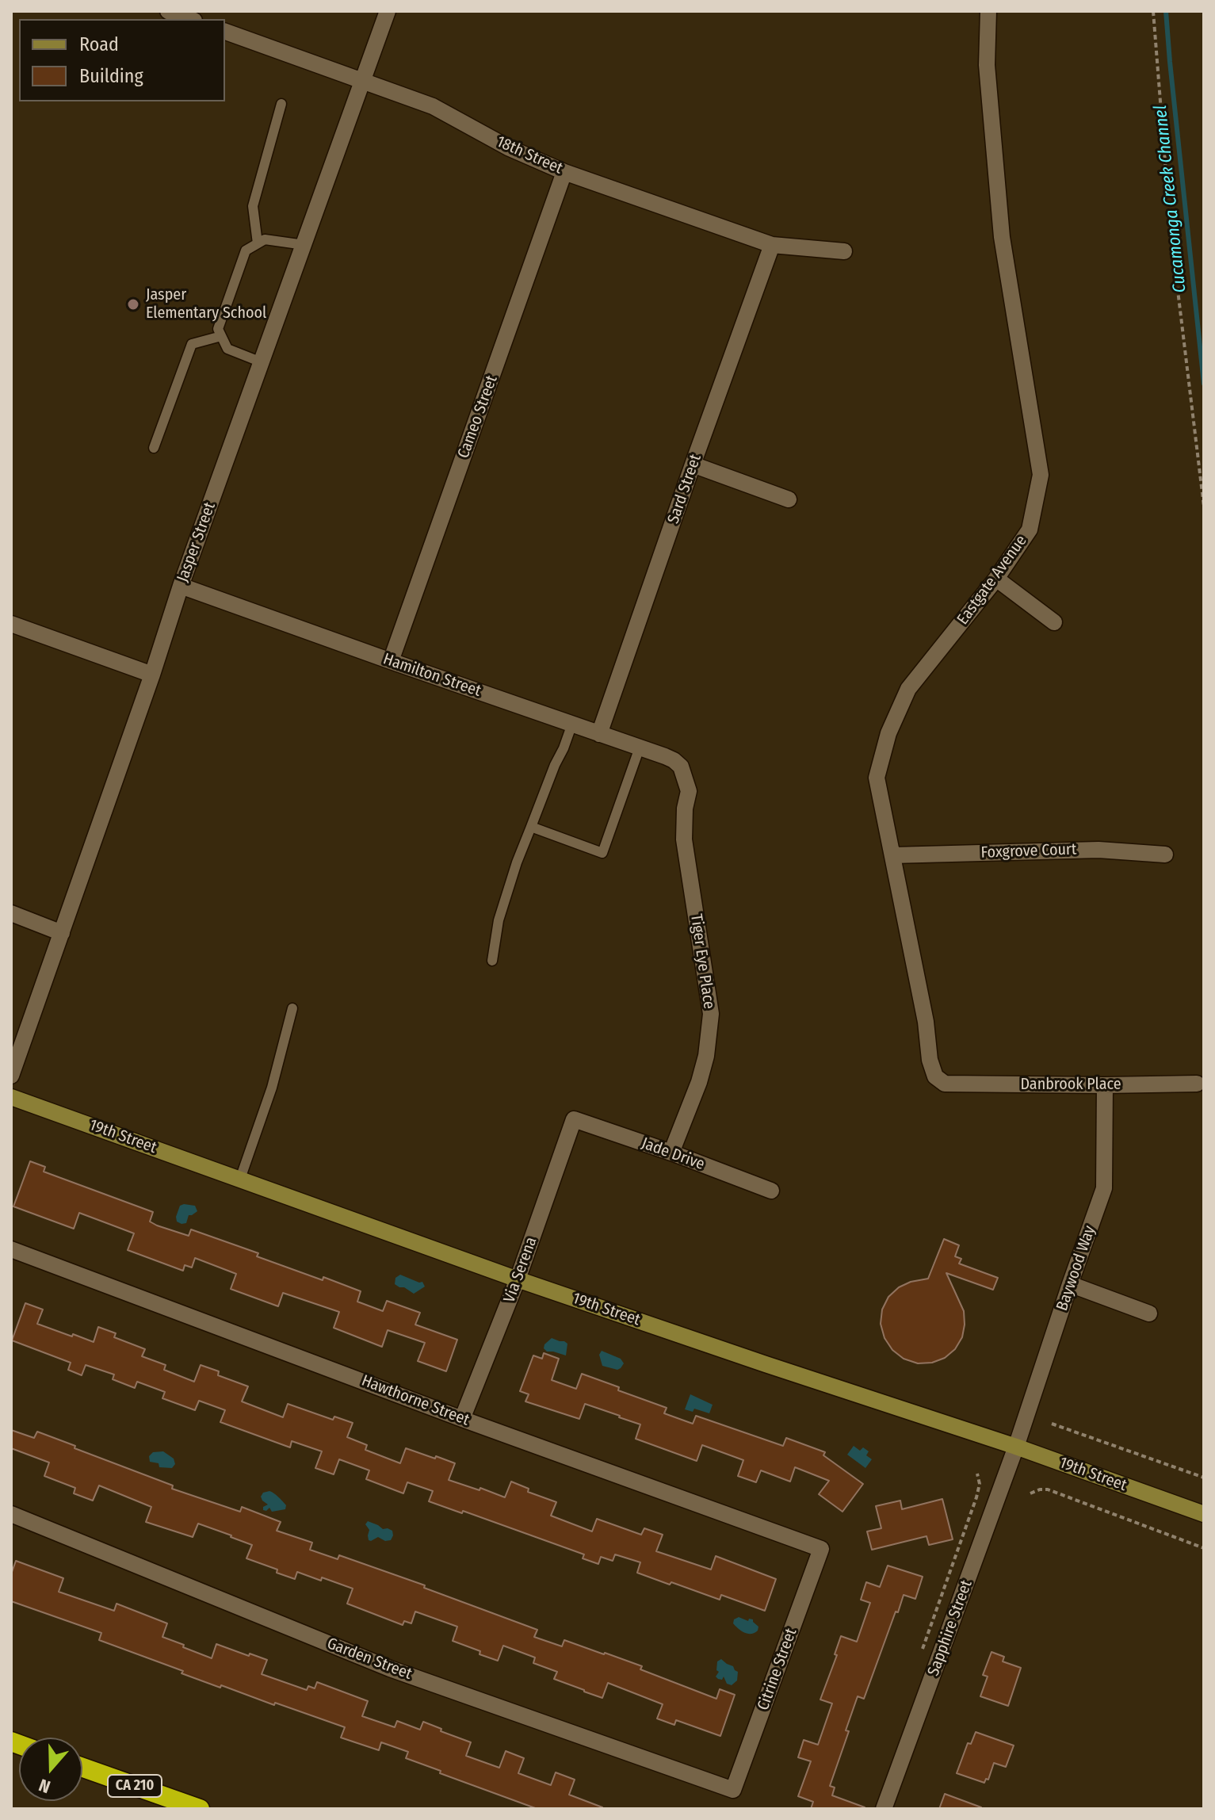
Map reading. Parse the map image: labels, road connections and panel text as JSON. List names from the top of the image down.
{
  "streets": {
    "highway": ["CA 210"],
    "main road": ["19th Street"],
    "street": [
      "18th Street",
      "Cameo Street",
      "Sard Street",
      "Jasper Street",
      "Eastgate Avenue",
      "Hamilton Street",
      "Foxgrove Court",
      "Tiger Eye Place",
      "Danbrook Place",
      "Jade Drive",
      "Baywood Way",
      "Via Serena",
      "Hawthorne Street",
      "Sapphire Street",
      "Garden Street",
      "Citrine Street"
    ]
  },
  "crossings": [
    ["18th Street", "Cameo Street"],
    ["18th Street", "Sard Street"],
    ["18th Street", "Jasper Street"],
    ["Cameo Street", "Hamilton Street"],
    ["Sard Street", "Hamilton Street"],
    ["Jasper Street", "Hamilton Street"],
    ["Eastgate Avenue", "Foxgrove Court"],
    ["Eastgate Avenue", "Danbrook Place"],
    ["Hamilton Street", "Tiger Eye Place"],
    ["Tiger Eye Place", "Jade Drive"],
    ["Danbrook Place", "Baywood Way"],
    ["19th Street", "Baywood Way"],
    ["19th Street", "Via Serena"],
    ["19th Street", "Sapphire Street"],
    ["Jade Drive", "Via Serena"],
    ["Baywood Way", "Sapphire Street"],
    ["Via Serena", "Hawthorne Street"],
    ["Hawthorne Street", "Citrine Street"],
    ["Garden Street", "Citrine Street"]
  ],
  "water": ["Cucamonga Creek Channel"],
  "places": ["Jasper Elementary School"],
  "legend": ["Road", "Building"],
  "north": "bottom"
}
